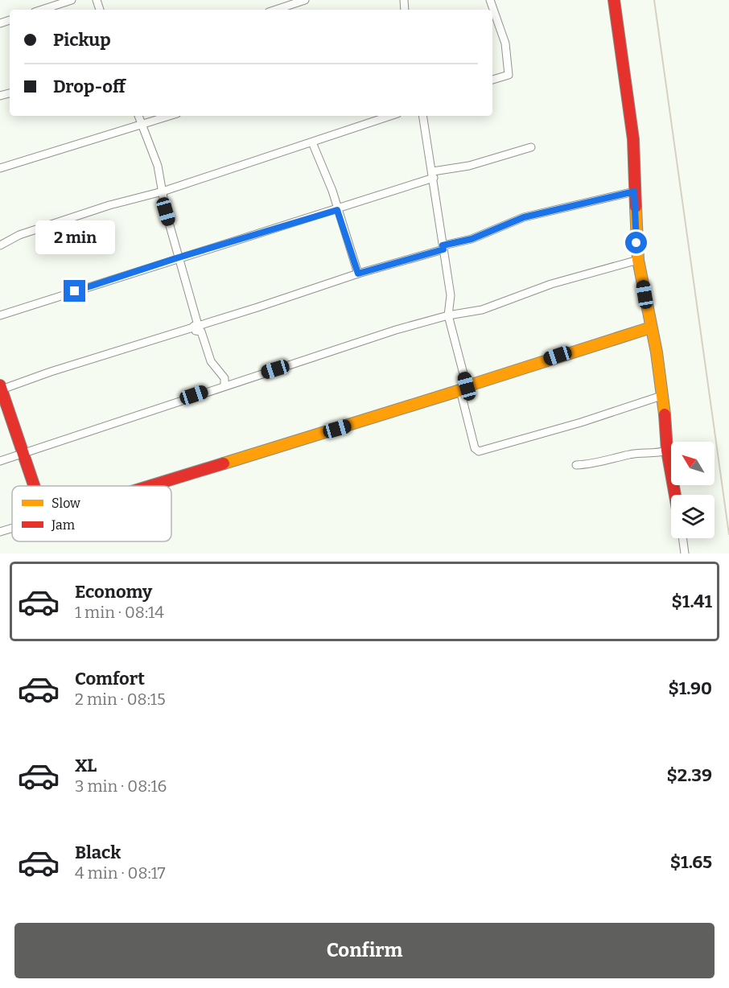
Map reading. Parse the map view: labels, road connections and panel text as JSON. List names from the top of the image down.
{
  "legend": ["Slow", "Jam"],
  "north": "top left",
  "page": {
    "banner": ["Pickup", "Drop-off"],
    "bubble": "2 min",
    "list": [
      {
        "name": "Economy",
        "note": "1 min · 08:14",
        "value": "$1.41"
      },
      {
        "name": "Comfort",
        "note": "2 min · 08:15",
        "value": "$1.90"
      },
      {
        "name": "XL",
        "note": "3 min · 08:16",
        "value": "$2.39"
      },
      {
        "name": "Black",
        "note": "4 min · 08:17",
        "value": "$1.65"
      }
    ],
    "buttons": "Confirm"
  }
}
